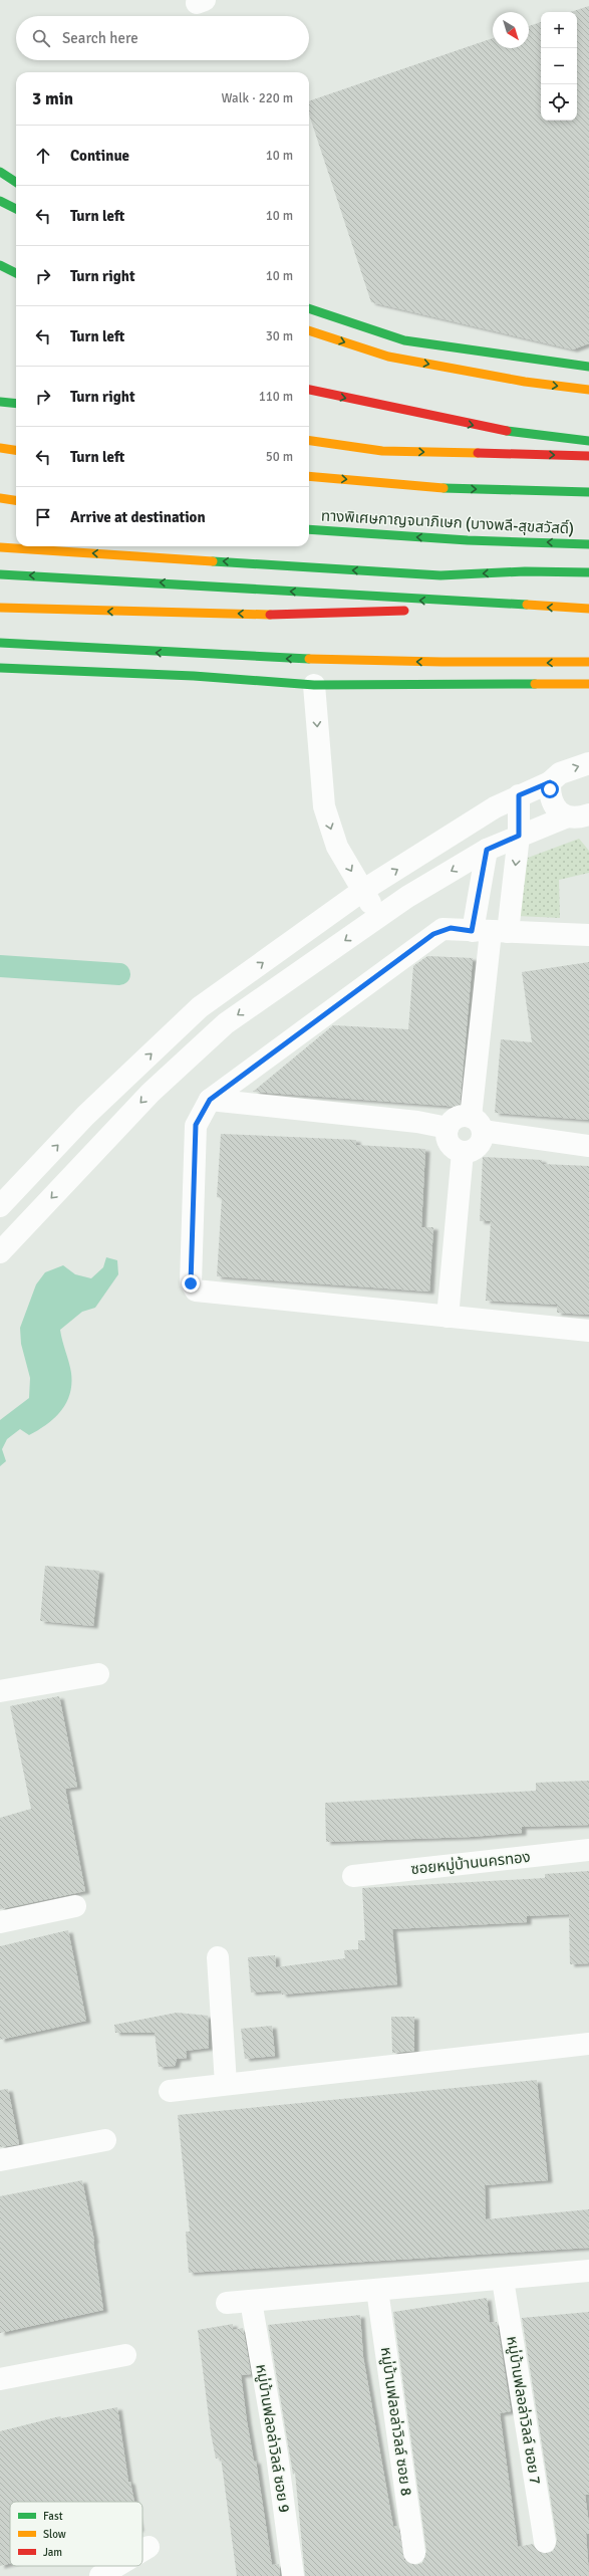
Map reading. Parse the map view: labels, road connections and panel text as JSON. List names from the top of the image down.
{
  "streets": {
    "main road": ["ทางพิเศษกาญจนาภิเษก (บางพลี-สุขสวัสดิ์)"],
    "street": [
      "ซอยหมู่บ้านนครทอง",
      "หมู่บ้านฟลอล่าวิลล์ ซอย 7",
      "หมู่บ้านฟลอล่าวิลล์ ซอย 8",
      "หมู่บ้านฟลอล่าวิลล์ ซอย 9"
    ]
  },
  "legend": ["Fast", "Slow", "Jam"],
  "north": "bottom right",
  "page": {
    "map_buttons": ["+", "−"],
    "search": "Search here",
    "heading": ["3 min", "Walk · 220 m"],
    "list": [
      ["Continue", "10 m"],
      ["Turn left", "10 m"],
      ["Turn right", "10 m"],
      ["Turn left", "30 m"],
      ["Turn right", "110 m"],
      ["Turn left", "50 m"],
      "Arrive at destination"
    ]
  }
}
